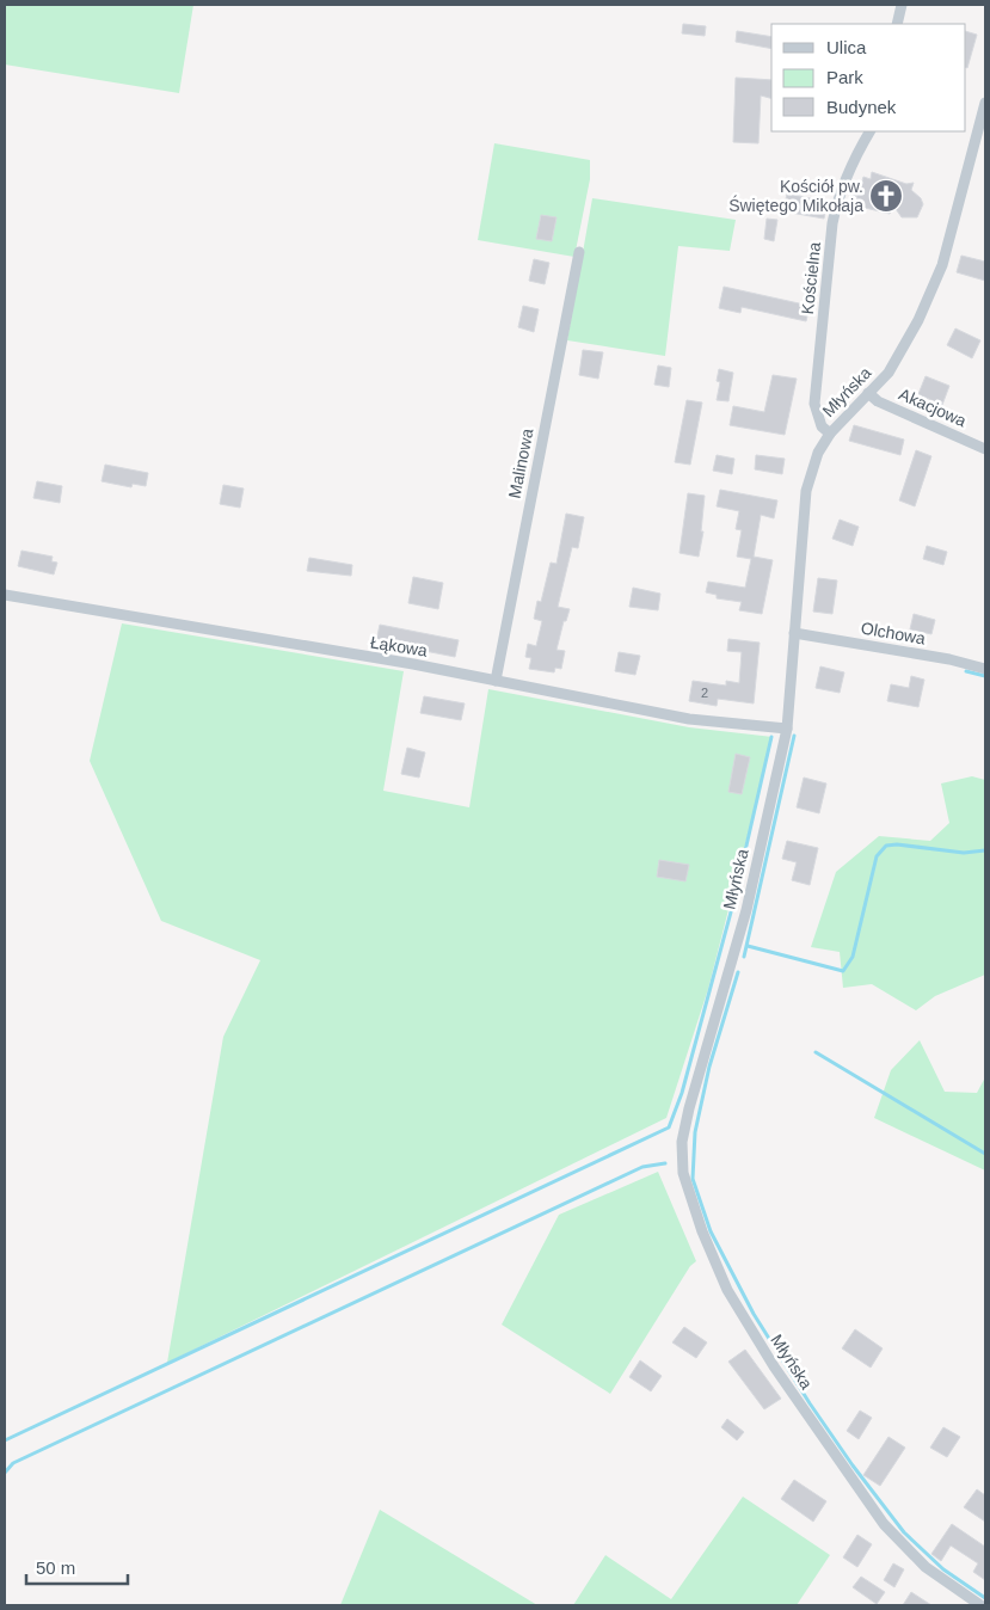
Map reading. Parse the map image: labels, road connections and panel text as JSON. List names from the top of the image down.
{
  "streets": {
    "street": [
      "Kościelna",
      "Młyńska",
      "Akacjowa",
      "Malinowa",
      "Olchowa",
      "Łąkowa"
    ]
  },
  "crossings": [
    ["Kościelna", "Młyńska"],
    ["Młyńska", "Akacjowa"],
    ["Młyńska", "Olchowa"],
    ["Młyńska", "Łąkowa"],
    ["Malinowa", "Łąkowa"]
  ],
  "places": {
    "church": ["Kościół pw. Świętego Mikołaja"]
  },
  "house_numbers": ["2"],
  "legend": ["Ulica", "Park", "Budynek"],
  "scale_bar": "50 m"
}
